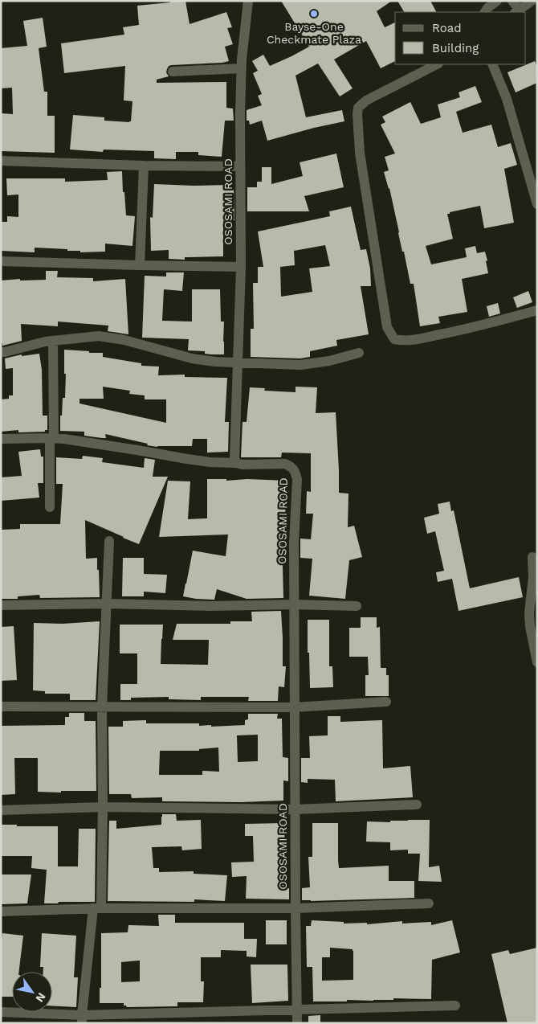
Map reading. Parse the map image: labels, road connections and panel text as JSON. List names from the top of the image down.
{
  "streets": {
    "street": ["OSOSAMI ROAD"]
  },
  "places": ["Bayse-One Checkmate Plaza"],
  "legend": ["Road", "Building"],
  "north": "bottom right"
}
